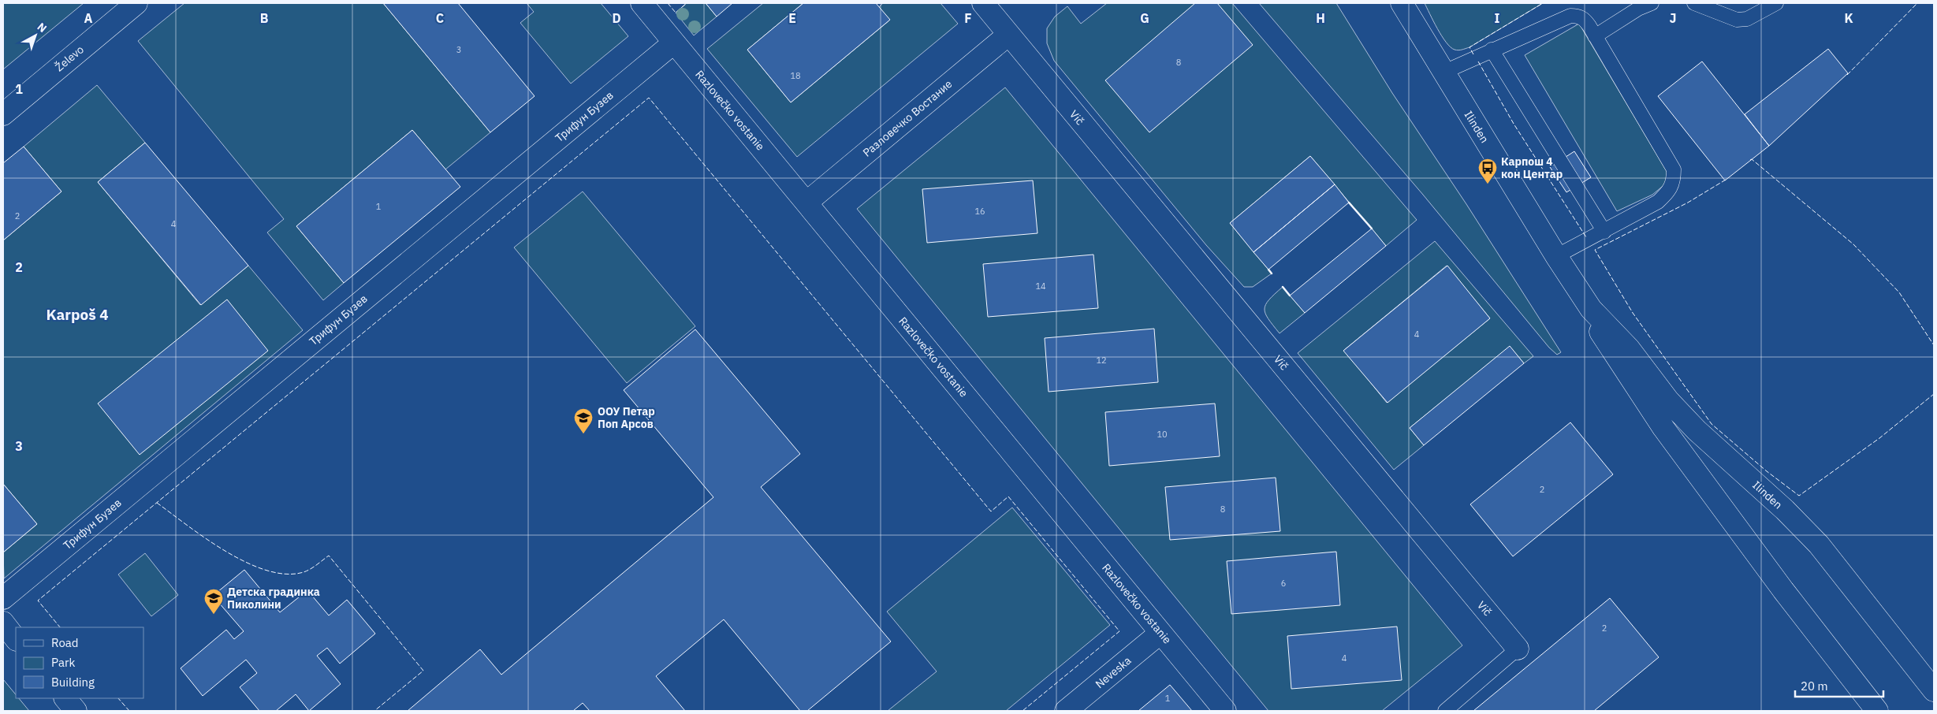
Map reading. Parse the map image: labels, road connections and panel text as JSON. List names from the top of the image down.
{
  "streets": {
    "street": [
      "Želevo",
      "Razlovečko vostanie",
      "Трифун Бузев",
      "Vič",
      "Разловечко Востание",
      "Ilinden",
      "Neveska"
    ]
  },
  "crossings": [
    ["Razlovečko vostanie", "Трифун Бузев"],
    ["Razlovečko vostanie", "Разловечко Востание"],
    ["Razlovečko vostanie", "Neveska"],
    ["Vič", "Разловечко Востание"]
  ],
  "districts": ["Karpoš 4"],
  "places": {
    "bus stop": ["Карпош 4 кон Центар"],
    "school or university": ["ООУ Петар Поп Арсов", "Детска градинка Пиколини"]
  },
  "house_numbers": [
    "3",
    "8",
    "18",
    "1",
    "16",
    "2",
    "4",
    "14",
    "4",
    "12",
    "10",
    "2",
    "8",
    "6",
    "2",
    "4",
    "1"
  ],
  "legend": ["Road", "Park", "Building"],
  "scale_bar": "20 m",
  "north": "top right",
  "grid": {
    "columns": [
      "A",
      "B",
      "C",
      "D",
      "E",
      "F",
      "G",
      "H",
      "I",
      "J",
      "K"
    ],
    "rows": ["1", "2", "3"]
  }
}
